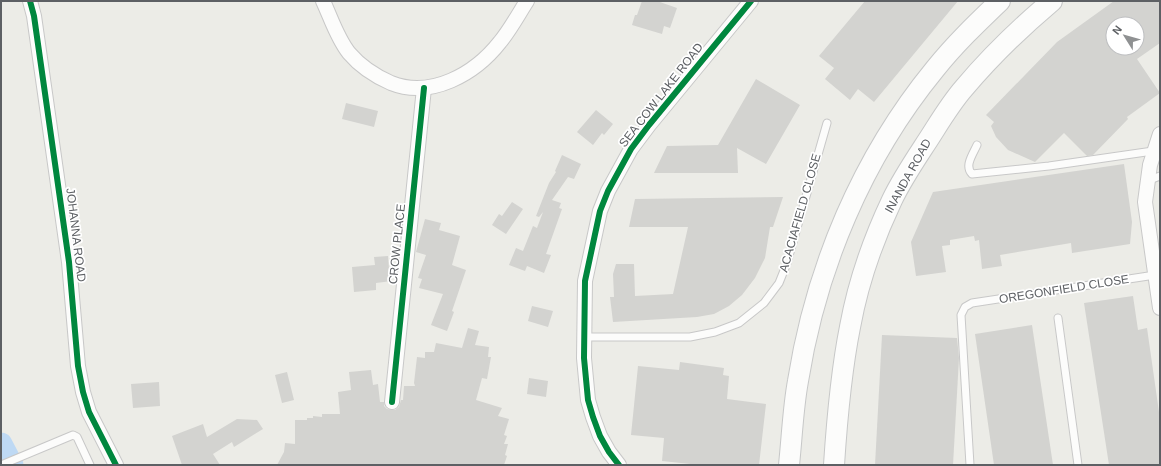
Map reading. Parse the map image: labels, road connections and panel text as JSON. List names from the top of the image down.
{
  "streets": {
    "main road": ["INANDA ROAD"],
    "street": ["SEA COW LAKE ROAD", "JOHANNA ROAD", "CROW PLACE"],
    "lane": ["ACACIAFIELD CLOSE", "OREGONFIELD CLOSE"]
  },
  "crossings": [
    ["SEA COW LAKE ROAD", "ACACIAFIELD CLOSE"]
  ],
  "north": "top left"
}
